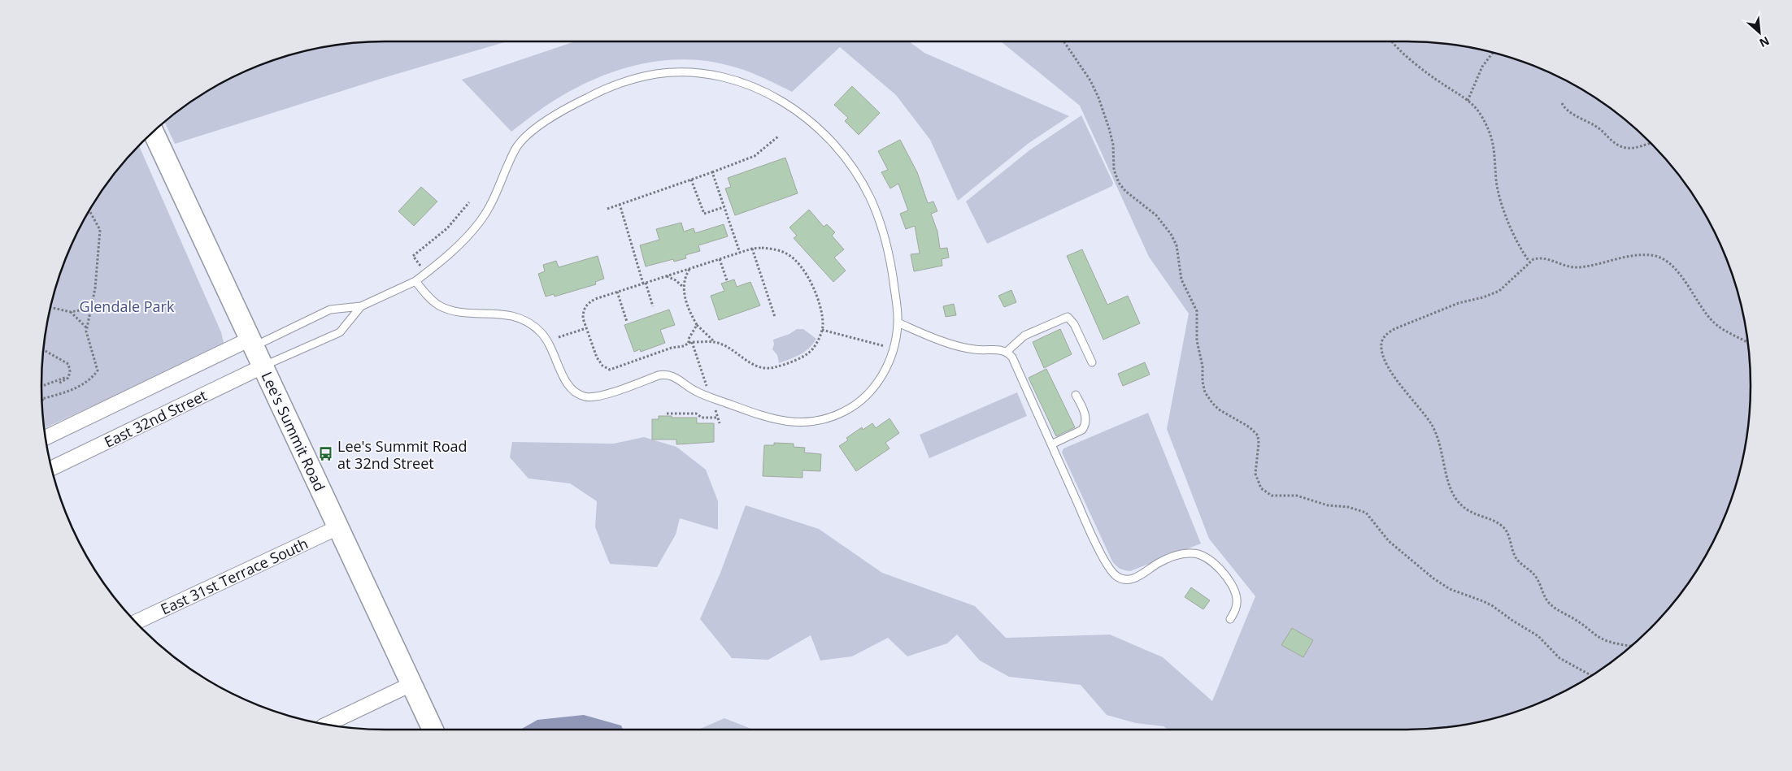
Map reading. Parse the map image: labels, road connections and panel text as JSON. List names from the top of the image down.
{
  "streets": {
    "main road": ["Lee's Summit Road"],
    "street": ["East 32nd Street", "East 31st Terrace South"]
  },
  "crossings": [
    ["East 32nd Street", "Lee's Summit Road"],
    ["Lee's Summit Road", "East 31st Terrace South"]
  ],
  "parks": ["Glendale Park"],
  "places": {
    "bus stop": ["Lee's Summit Road at 32nd Street"]
  },
  "north": "bottom right"
}
